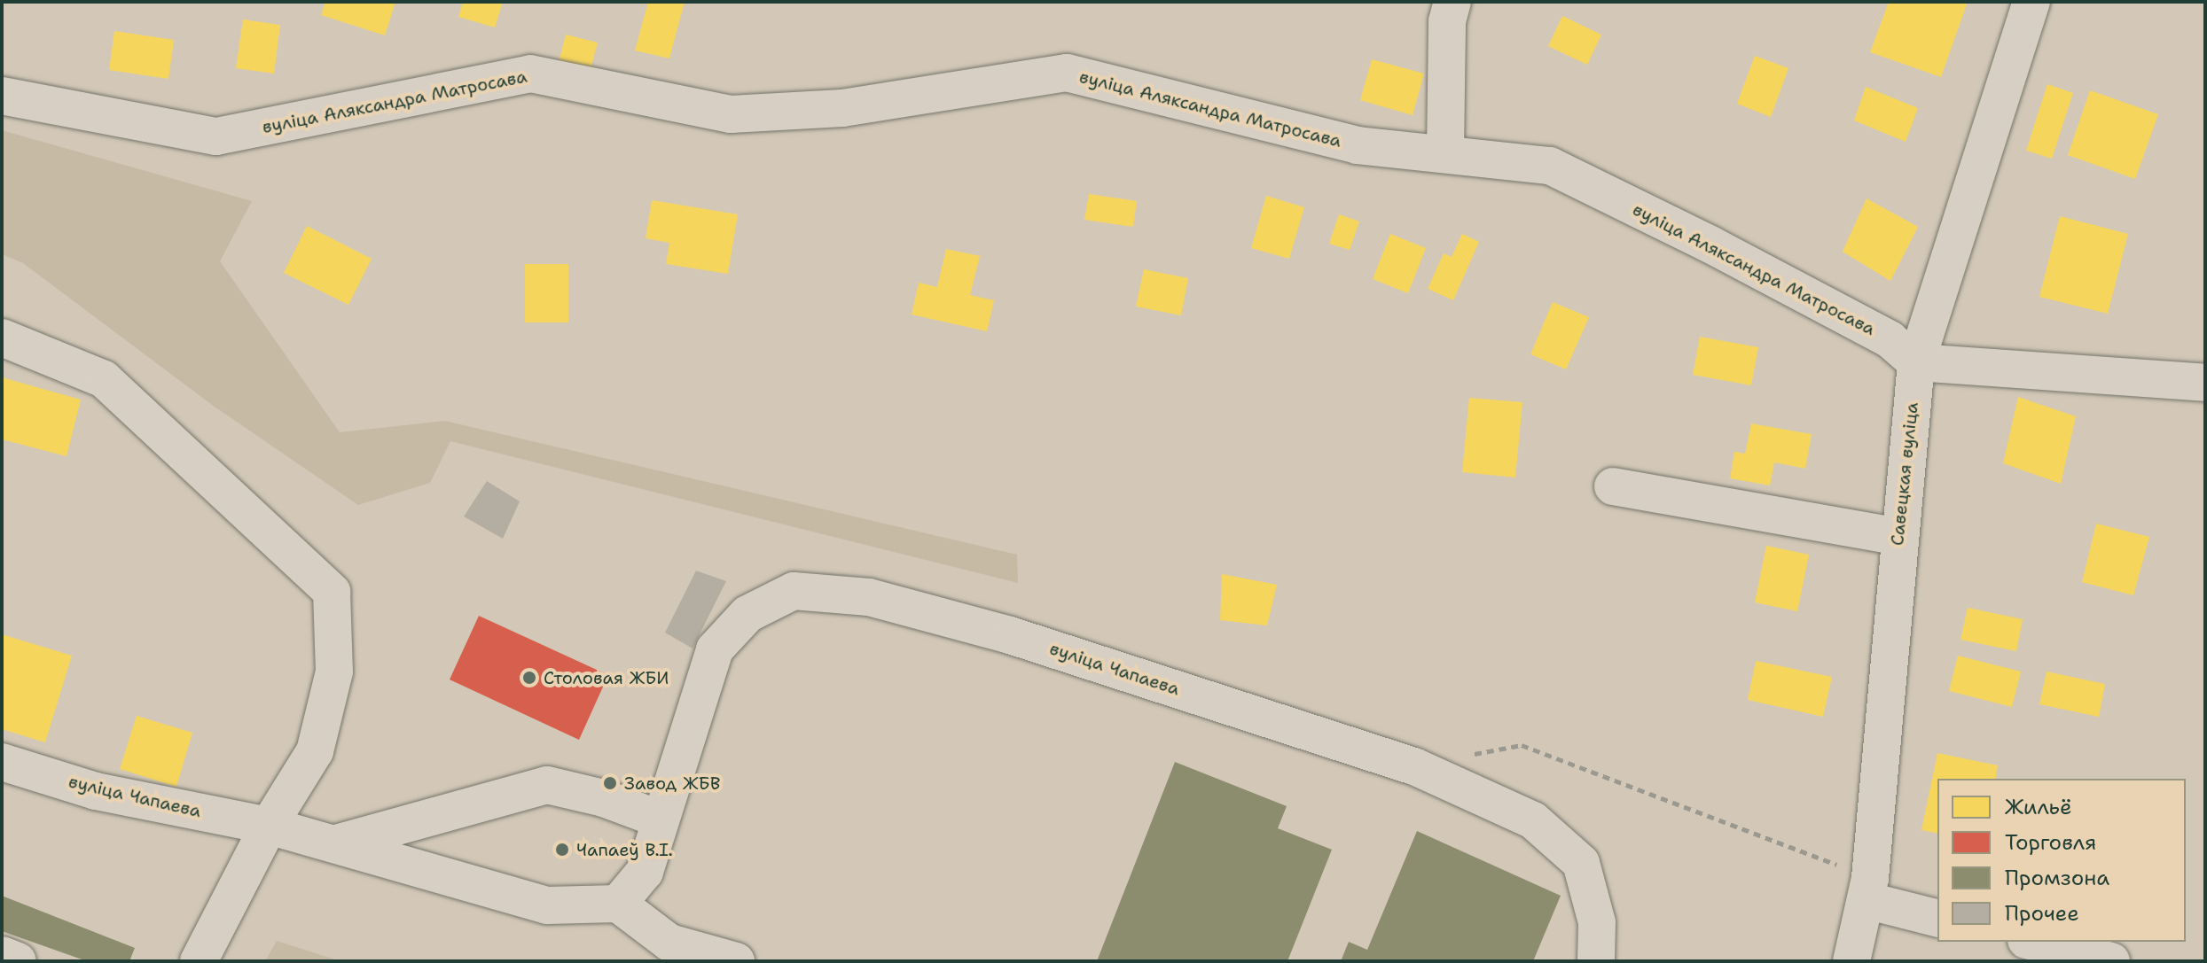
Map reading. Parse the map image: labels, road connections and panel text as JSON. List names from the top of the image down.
{
  "streets": {
    "street": ["вуліца Аляксандра Матросава", "Савецкая вуліца", "вуліца Чапаева"]
  },
  "crossings": [
    ["вуліца Аляксандра Матросава", "Савецкая вуліца"]
  ],
  "places": ["Столовая ЖБИ", "Завод ЖБВ", "Чапаеў В.І."],
  "legend": [
    "Жильё",
    "Торговля",
    "Промзона",
    "Прочее"
  ]
}
